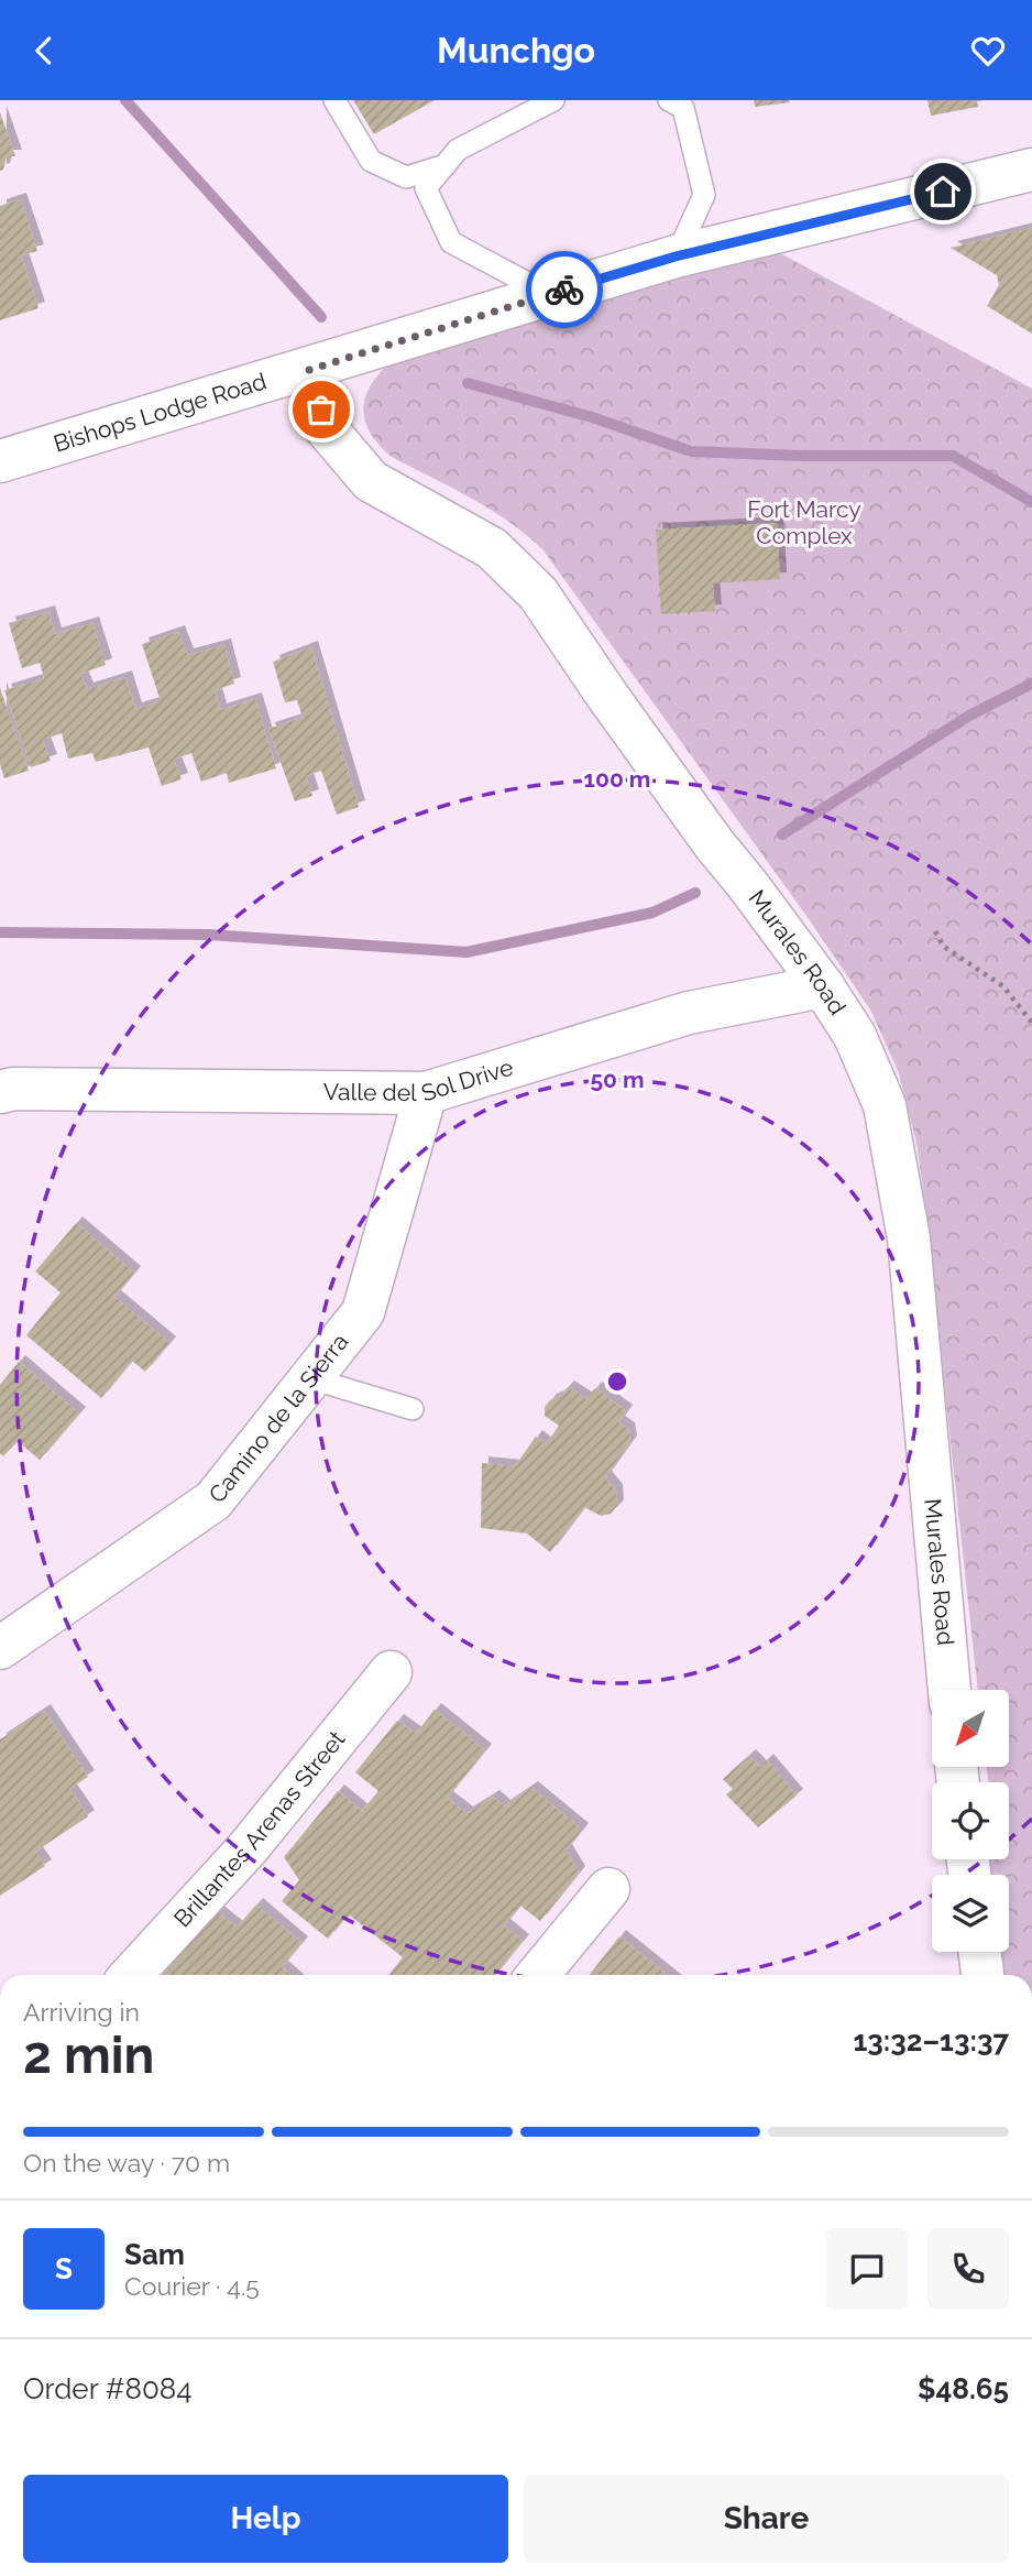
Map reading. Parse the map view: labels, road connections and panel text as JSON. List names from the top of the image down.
{
  "streets": {
    "street": [
      "Bishops Lodge Road",
      "Murales Road",
      "Valle del Sol Drive",
      "Camino de la Sierra",
      "Brillantes Arenas Street"
    ]
  },
  "crossings": [
    ["Bishops Lodge Road", "Murales Road"],
    ["Murales Road", "Valle del Sol Drive"],
    ["Valle del Sol Drive", "Camino de la Sierra"]
  ],
  "parks": ["Fort Marcy Complex"],
  "north": "bottom left",
  "page": {
    "header": "Munchgo",
    "heading": ["2 min", "Arriving in", "13:32–13:37"],
    "panel": [
      "Sam",
      "Courier · 4.5",
      "Order #8084",
      "$48.65"
    ],
    "bar": "On the way · 70 m",
    "round": "S",
    "buttons": ["Help", "Share"]
  },
  "rings": ["100 m", "50 m"]
}
